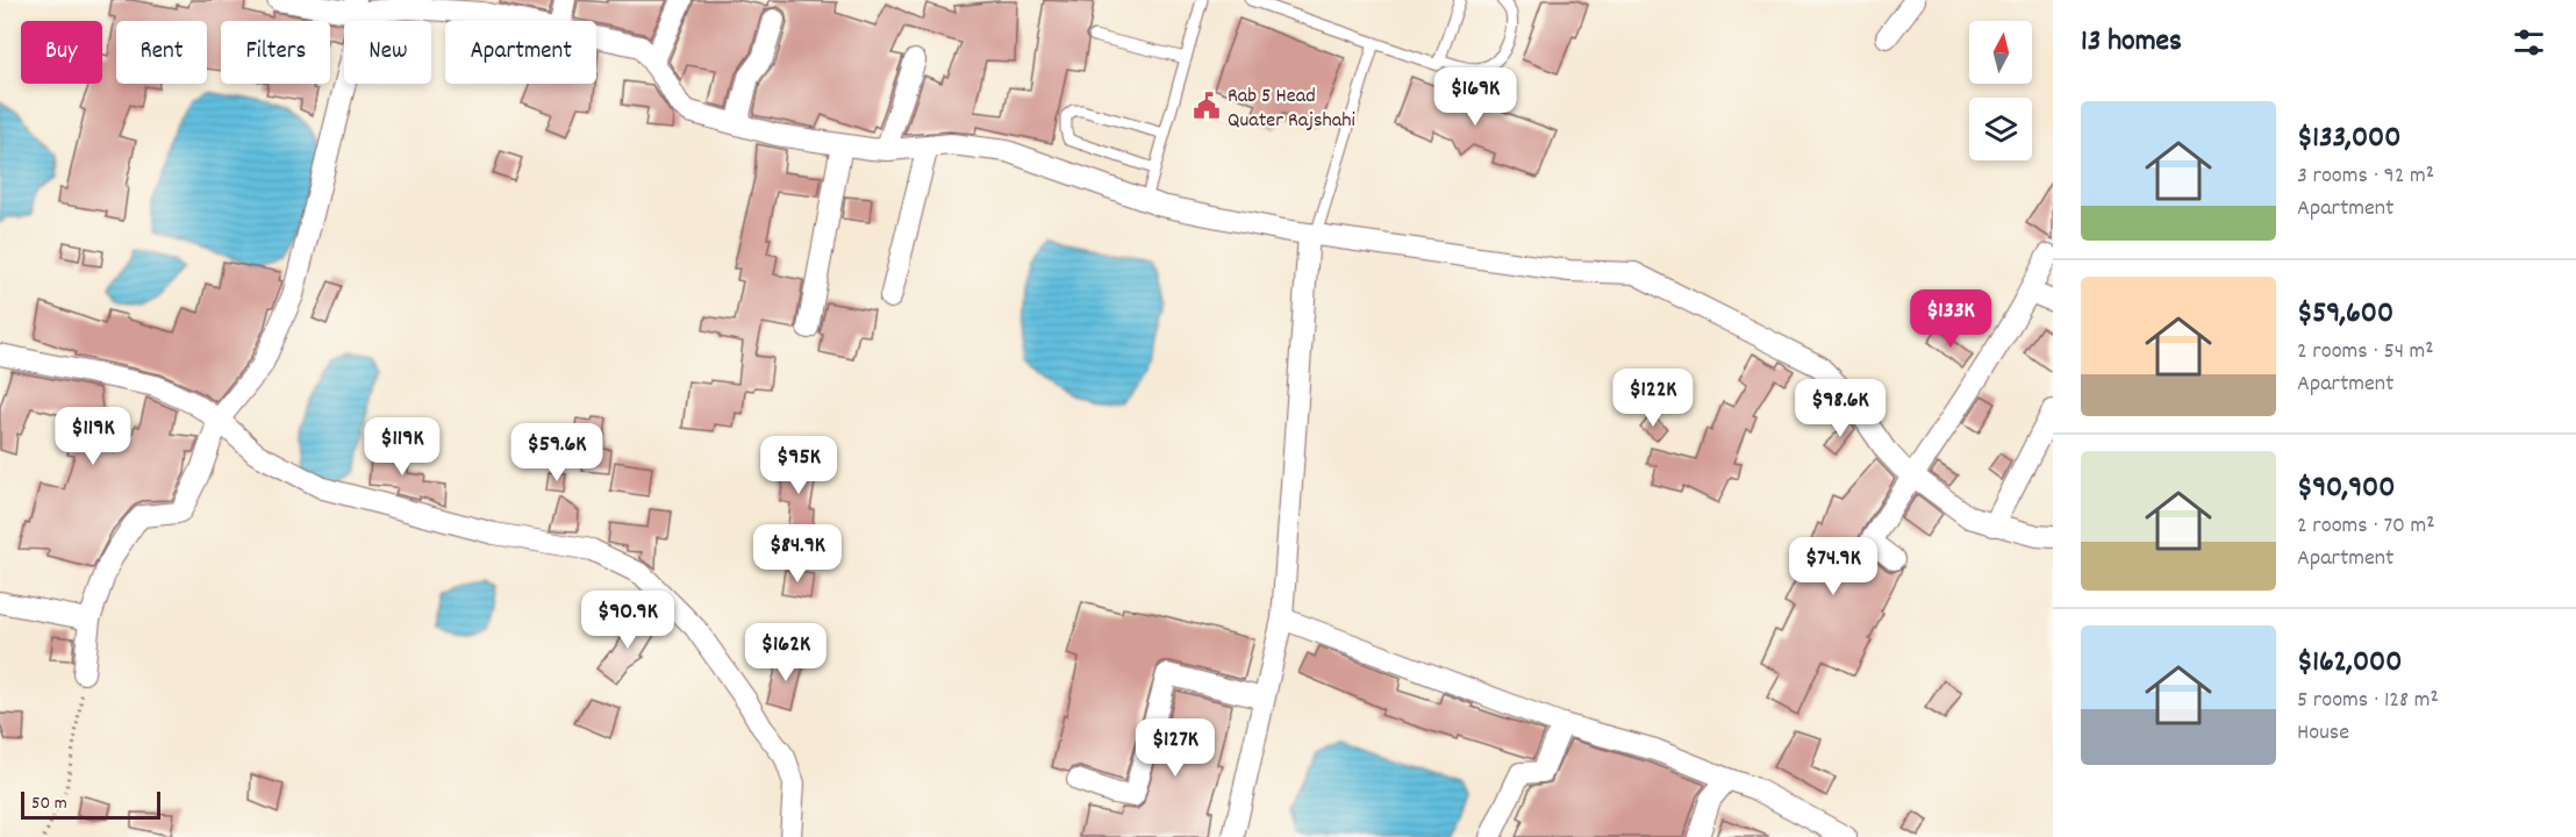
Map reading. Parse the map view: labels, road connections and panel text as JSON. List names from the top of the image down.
{
  "places": {
    "public building": ["Rab 5 Head Quater Rajshahi"]
  },
  "scale_bar": "50 m",
  "north": "top",
  "page": {
    "heading": "13 homes",
    "chip": [
      "Buy",
      "Rent",
      "Filters",
      "New",
      "Apartment"
    ],
    "price": [
      "$169K",
      "$133K",
      "$122K",
      "$98.6K",
      "$119K",
      "$119K",
      "$59.6K",
      "$95K",
      "$84.9K",
      "$74.9K",
      "$90.9K",
      "$162K",
      "$127K"
    ],
    "list": [
      {
        "name": "$133,000",
        "note": "3 rooms · 92 m² · Apartment"
      },
      {
        "name": "$59,600",
        "note": "2 rooms · 54 m² · Apartment"
      },
      {
        "name": "$90,900",
        "note": "2 rooms · 70 m² · Apartment"
      },
      {
        "name": "$162,000",
        "note": "5 rooms · 128 m² · House"
      }
    ],
    "scale": "50 m"
  }
}
